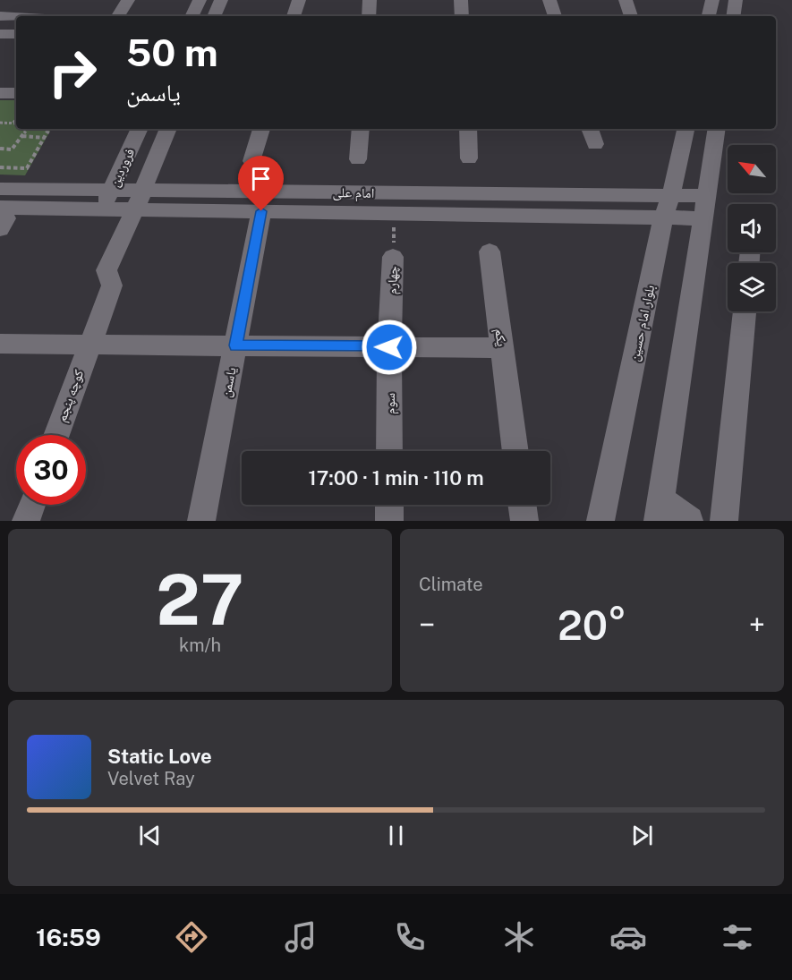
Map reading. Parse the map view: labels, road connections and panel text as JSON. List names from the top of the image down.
{
  "streets": {
    "street": [
      "فروردین",
      "امام علی",
      "چهارم",
      "بلوار امام حسین",
      "یکم",
      "یاسمن",
      "کوچه پنجم",
      "سوم"
    ]
  },
  "crossings": [
    ["فروردین", "امام علی"],
    ["فروردین", "کوچه پنجم"],
    ["امام علی", "چهارم"],
    ["امام علی", "بلوار امام حسین"],
    ["امام علی", "یاسمن"],
    ["چهارم", "سوم"]
  ],
  "north": "top left",
  "page": {
    "turn": ["50 m", "یاسمن"],
    "limit": "30",
    "trip": "17:00 · 1 min · 110 m",
    "tile": [
      ["27", "km/h"],
      "Climate"
    ],
    "heat": ["−", "20°", "+"],
    "song": ["Static Love", "Velvet Ray"],
    "tabs": "16:59"
  }
}
